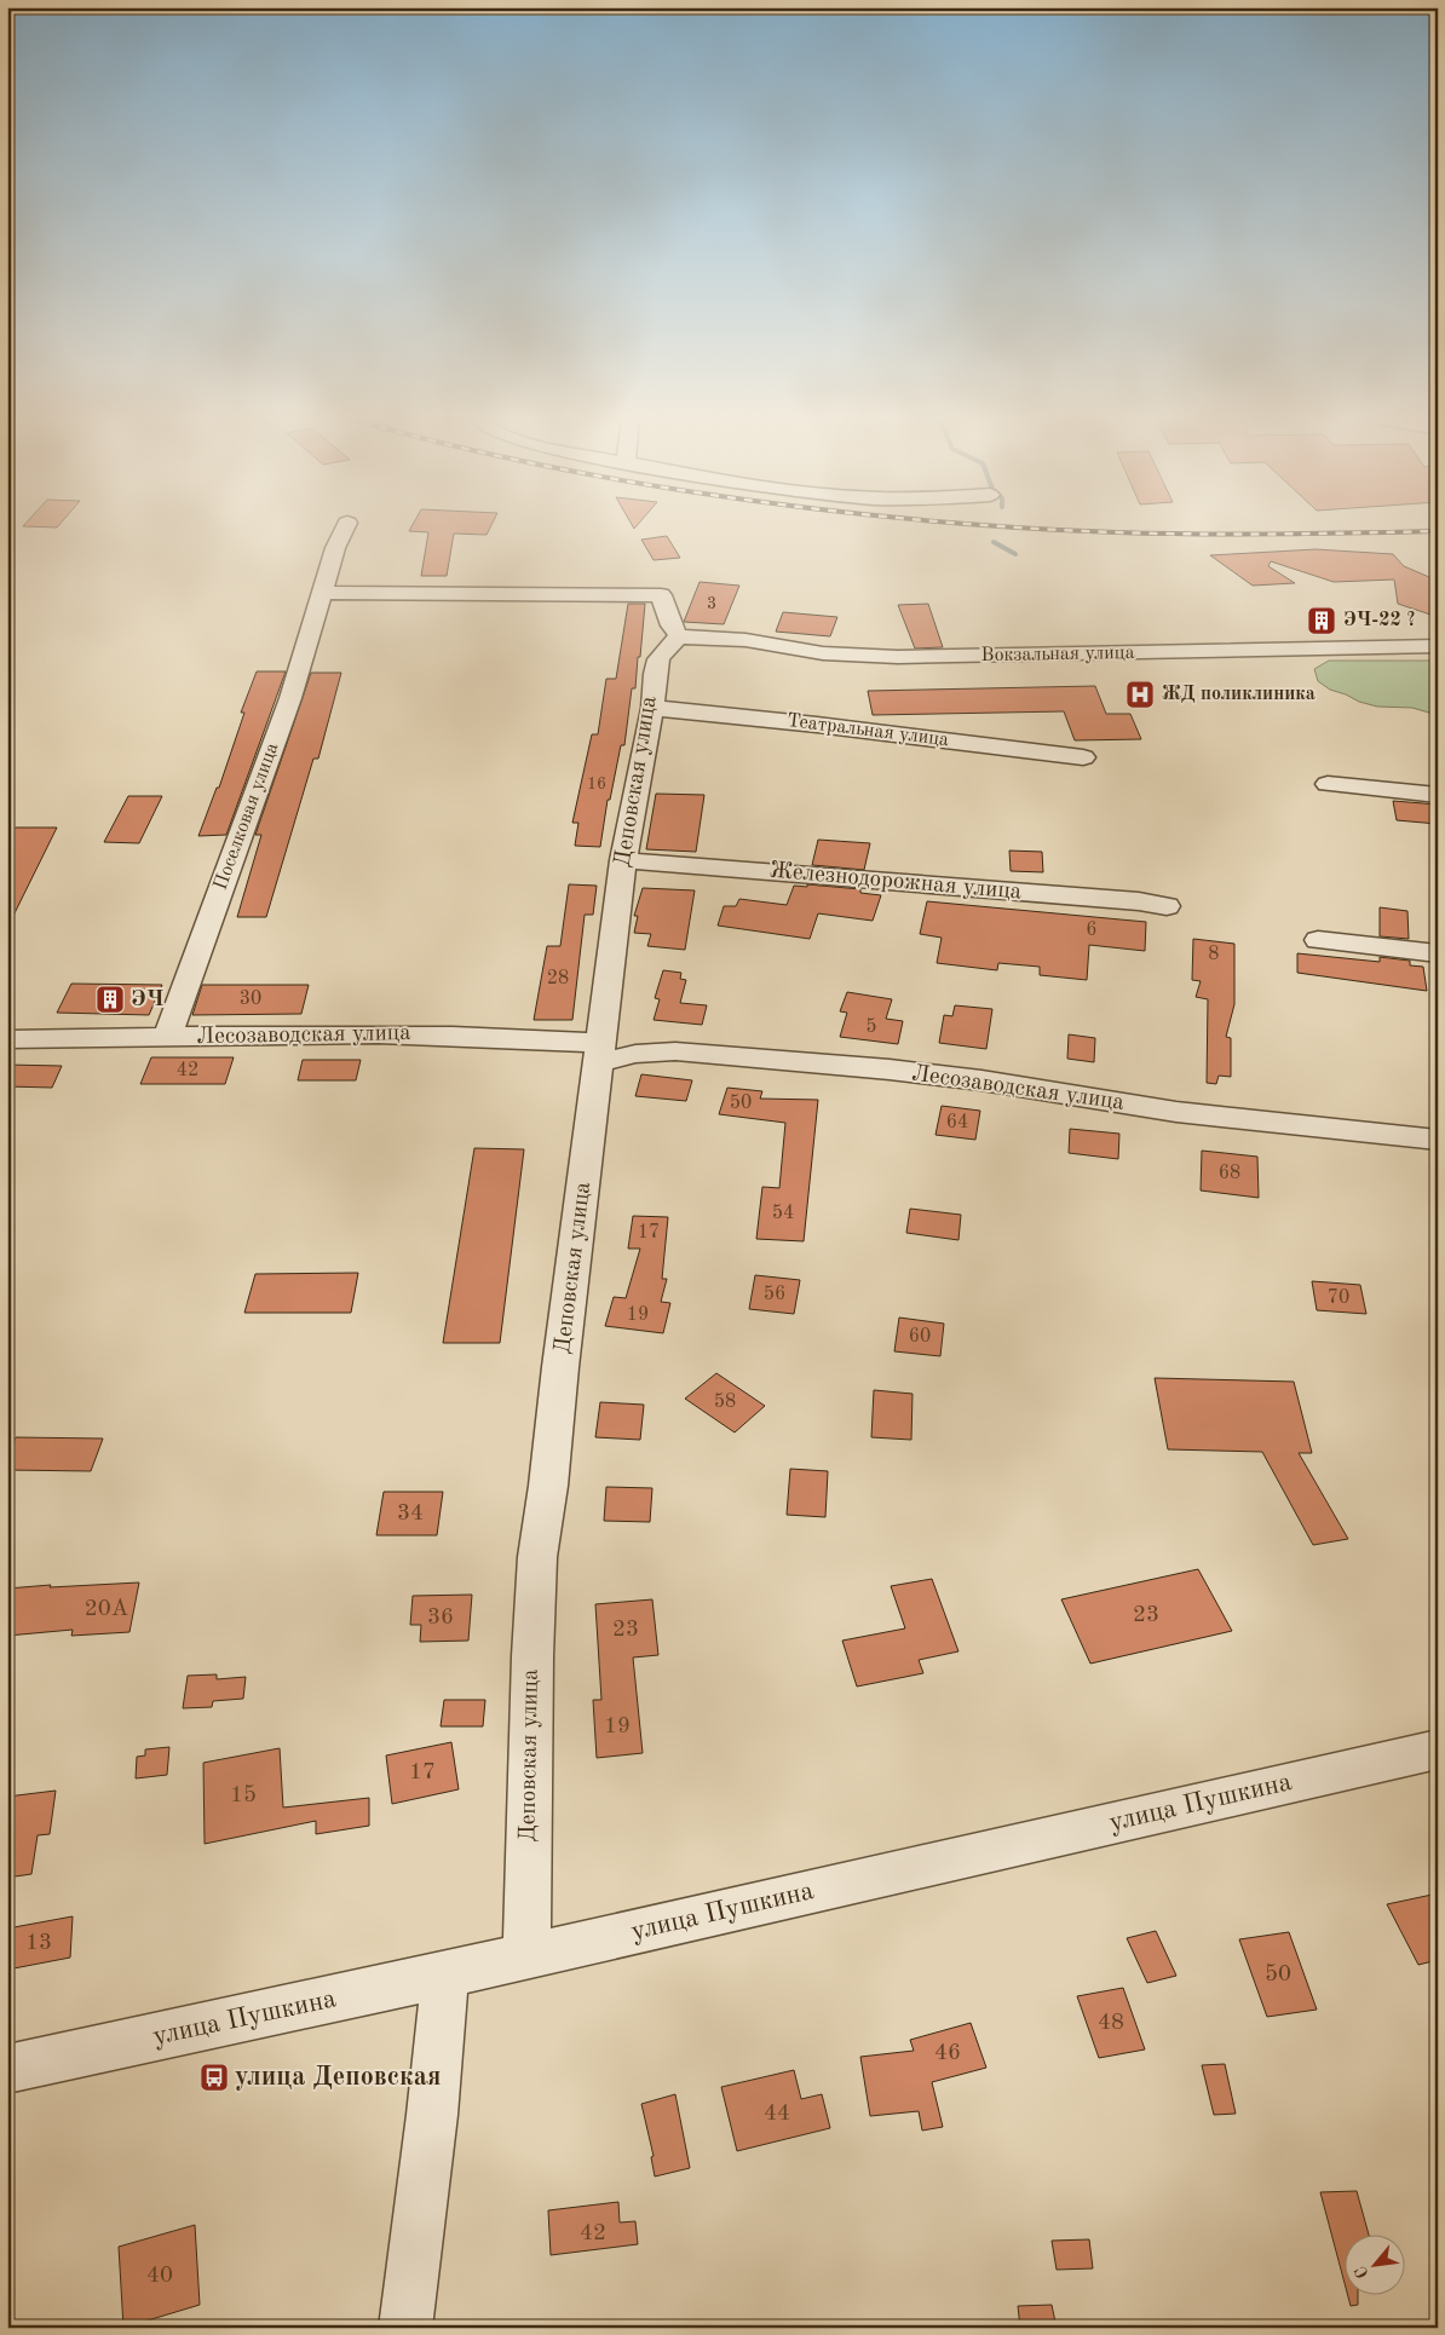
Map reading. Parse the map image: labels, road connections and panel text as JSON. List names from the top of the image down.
{
  "streets": {
    "street": [
      "Вокзальная улица",
      "Театральная улица",
      "Деповская улица",
      "Поселковая улица",
      "Железнодорожная улица",
      "Лесозаводская улица",
      "улица Пушкина"
    ]
  },
  "crossings": [
    ["Вокзальная улица", "Деповская улица"],
    ["Театральная улица", "Деповская улица"],
    ["Деповская улица", "Железнодорожная улица"],
    ["Деповская улица", "Лесозаводская улица"],
    ["Деповская улица", "улица Пушкина"],
    ["Поселковая улица", "Лесозаводская улица"]
  ],
  "places": {
    "building": ["ЭЧ-22 ?", "ЭЧ"],
    "hospital": ["ЖД поликлиника"],
    "bus stop": ["улица Деповская"]
  },
  "house_numbers": [
    "3",
    "16",
    "6",
    "8",
    "28",
    "30",
    "5",
    "42",
    "50",
    "64",
    "68",
    "54",
    "17",
    "56",
    "70",
    "19",
    "60",
    "58",
    "34",
    "20А",
    "23",
    "36",
    "23",
    "19",
    "17",
    "15",
    "13",
    "50",
    "48",
    "46",
    "44",
    "42",
    "40"
  ],
  "north": "bottom left"
}
